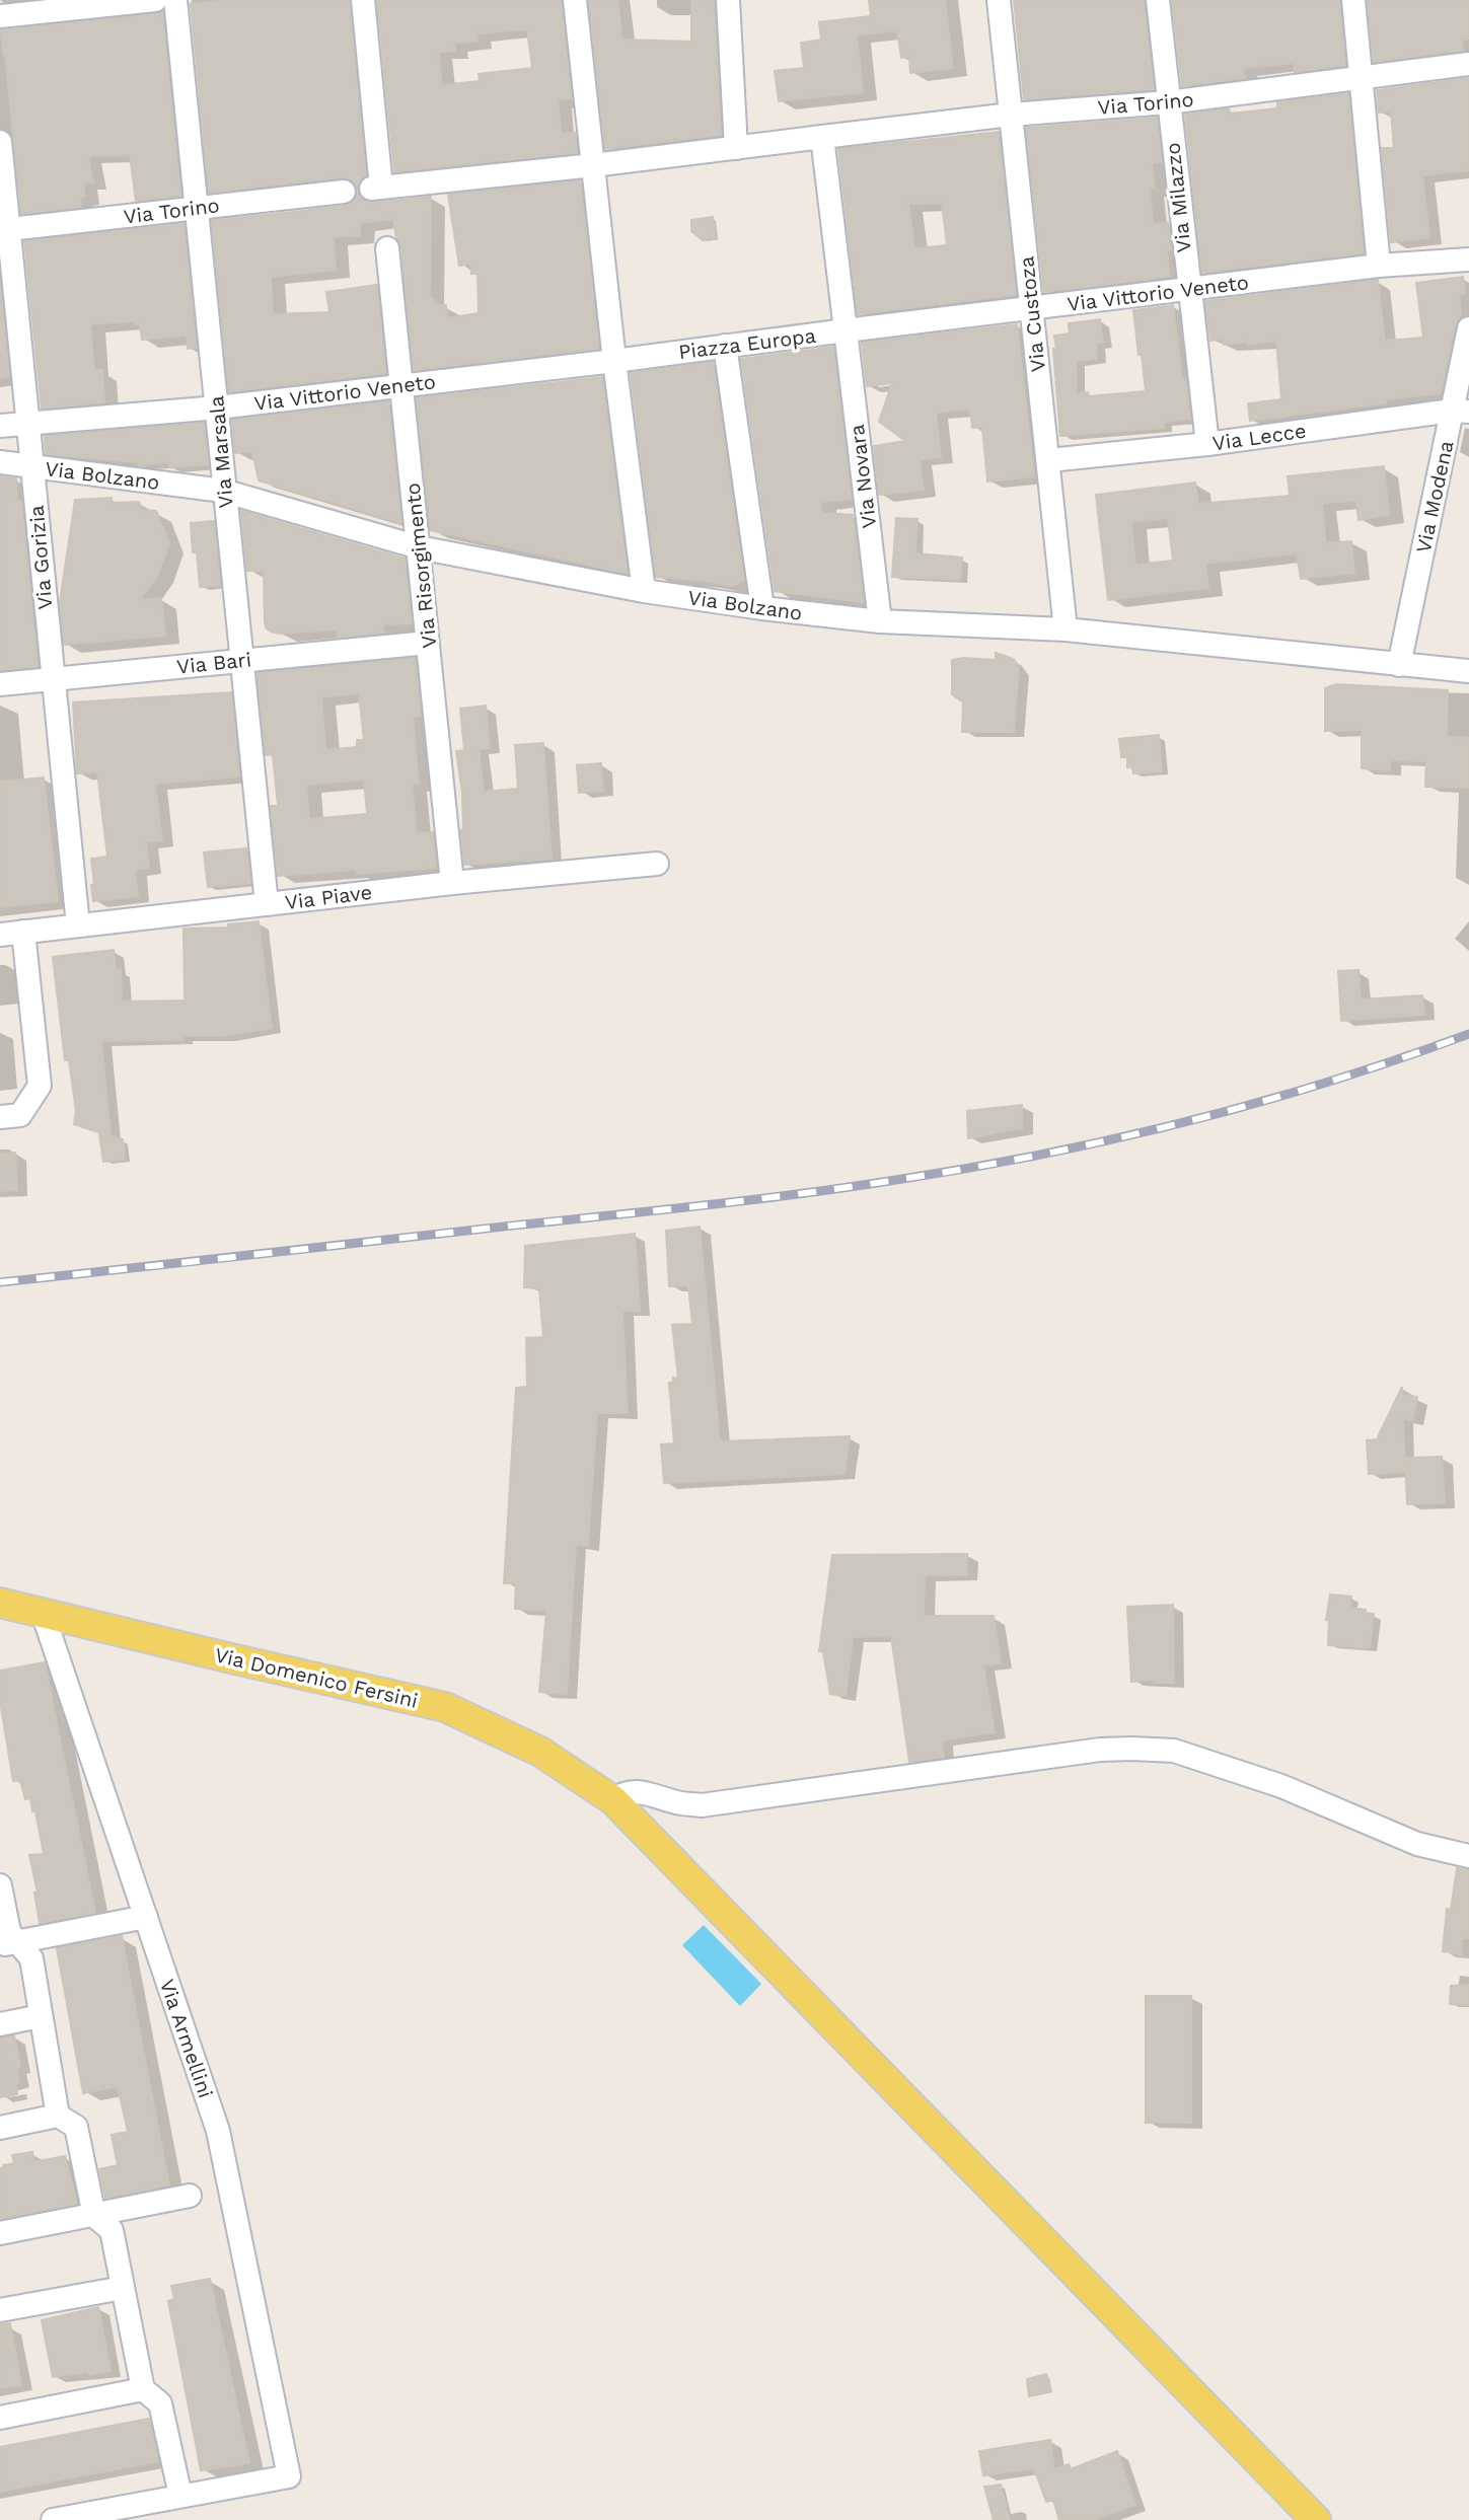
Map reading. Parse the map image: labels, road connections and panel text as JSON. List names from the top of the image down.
{
  "streets": {
    "main road": ["Via Domenico Fersini"],
    "street": [
      "Via Torino",
      "Via Milazzo",
      "Via Vittorio Veneto",
      "Via Custoza",
      "Piazza Europa",
      "Via Lecce",
      "Via Marsala",
      "Via Bolzano",
      "Via Novara",
      "Via Modena",
      "Via Gorizia",
      "Via Risorgimento",
      "Via Bari",
      "Via Piave",
      "Via Armellini"
    ]
  },
  "crossings": [
    ["Via Torino", "Via Milazzo"],
    ["Via Torino", "Via Custoza"],
    ["Via Torino", "Piazza Europa"],
    ["Via Torino", "Via Marsala"],
    ["Via Torino", "Via Gorizia"],
    ["Via Milazzo", "Via Vittorio Veneto"],
    ["Via Milazzo", "Via Lecce"],
    ["Via Vittorio Veneto", "Via Custoza"],
    ["Via Vittorio Veneto", "Piazza Europa"],
    ["Via Vittorio Veneto", "Via Marsala"],
    ["Via Vittorio Veneto", "Via Novara"],
    ["Via Vittorio Veneto", "Via Gorizia"],
    ["Via Vittorio Veneto", "Via Risorgimento"],
    ["Via Custoza", "Via Lecce"],
    ["Via Custoza", "Via Bolzano"],
    ["Piazza Europa", "Via Novara"],
    ["Via Lecce", "Via Modena"],
    ["Via Marsala", "Via Bolzano"],
    ["Via Marsala", "Via Bari"],
    ["Via Marsala", "Via Piave"],
    ["Via Bolzano", "Via Novara"],
    ["Via Bolzano", "Via Modena"],
    ["Via Bolzano", "Via Gorizia"],
    ["Via Bolzano", "Via Risorgimento"],
    ["Via Gorizia", "Via Bari"],
    ["Via Gorizia", "Via Piave"],
    ["Via Risorgimento", "Via Bari"],
    ["Via Risorgimento", "Via Piave"],
    ["Via Domenico Fersini", "Via Armellini"]
  ]
}
